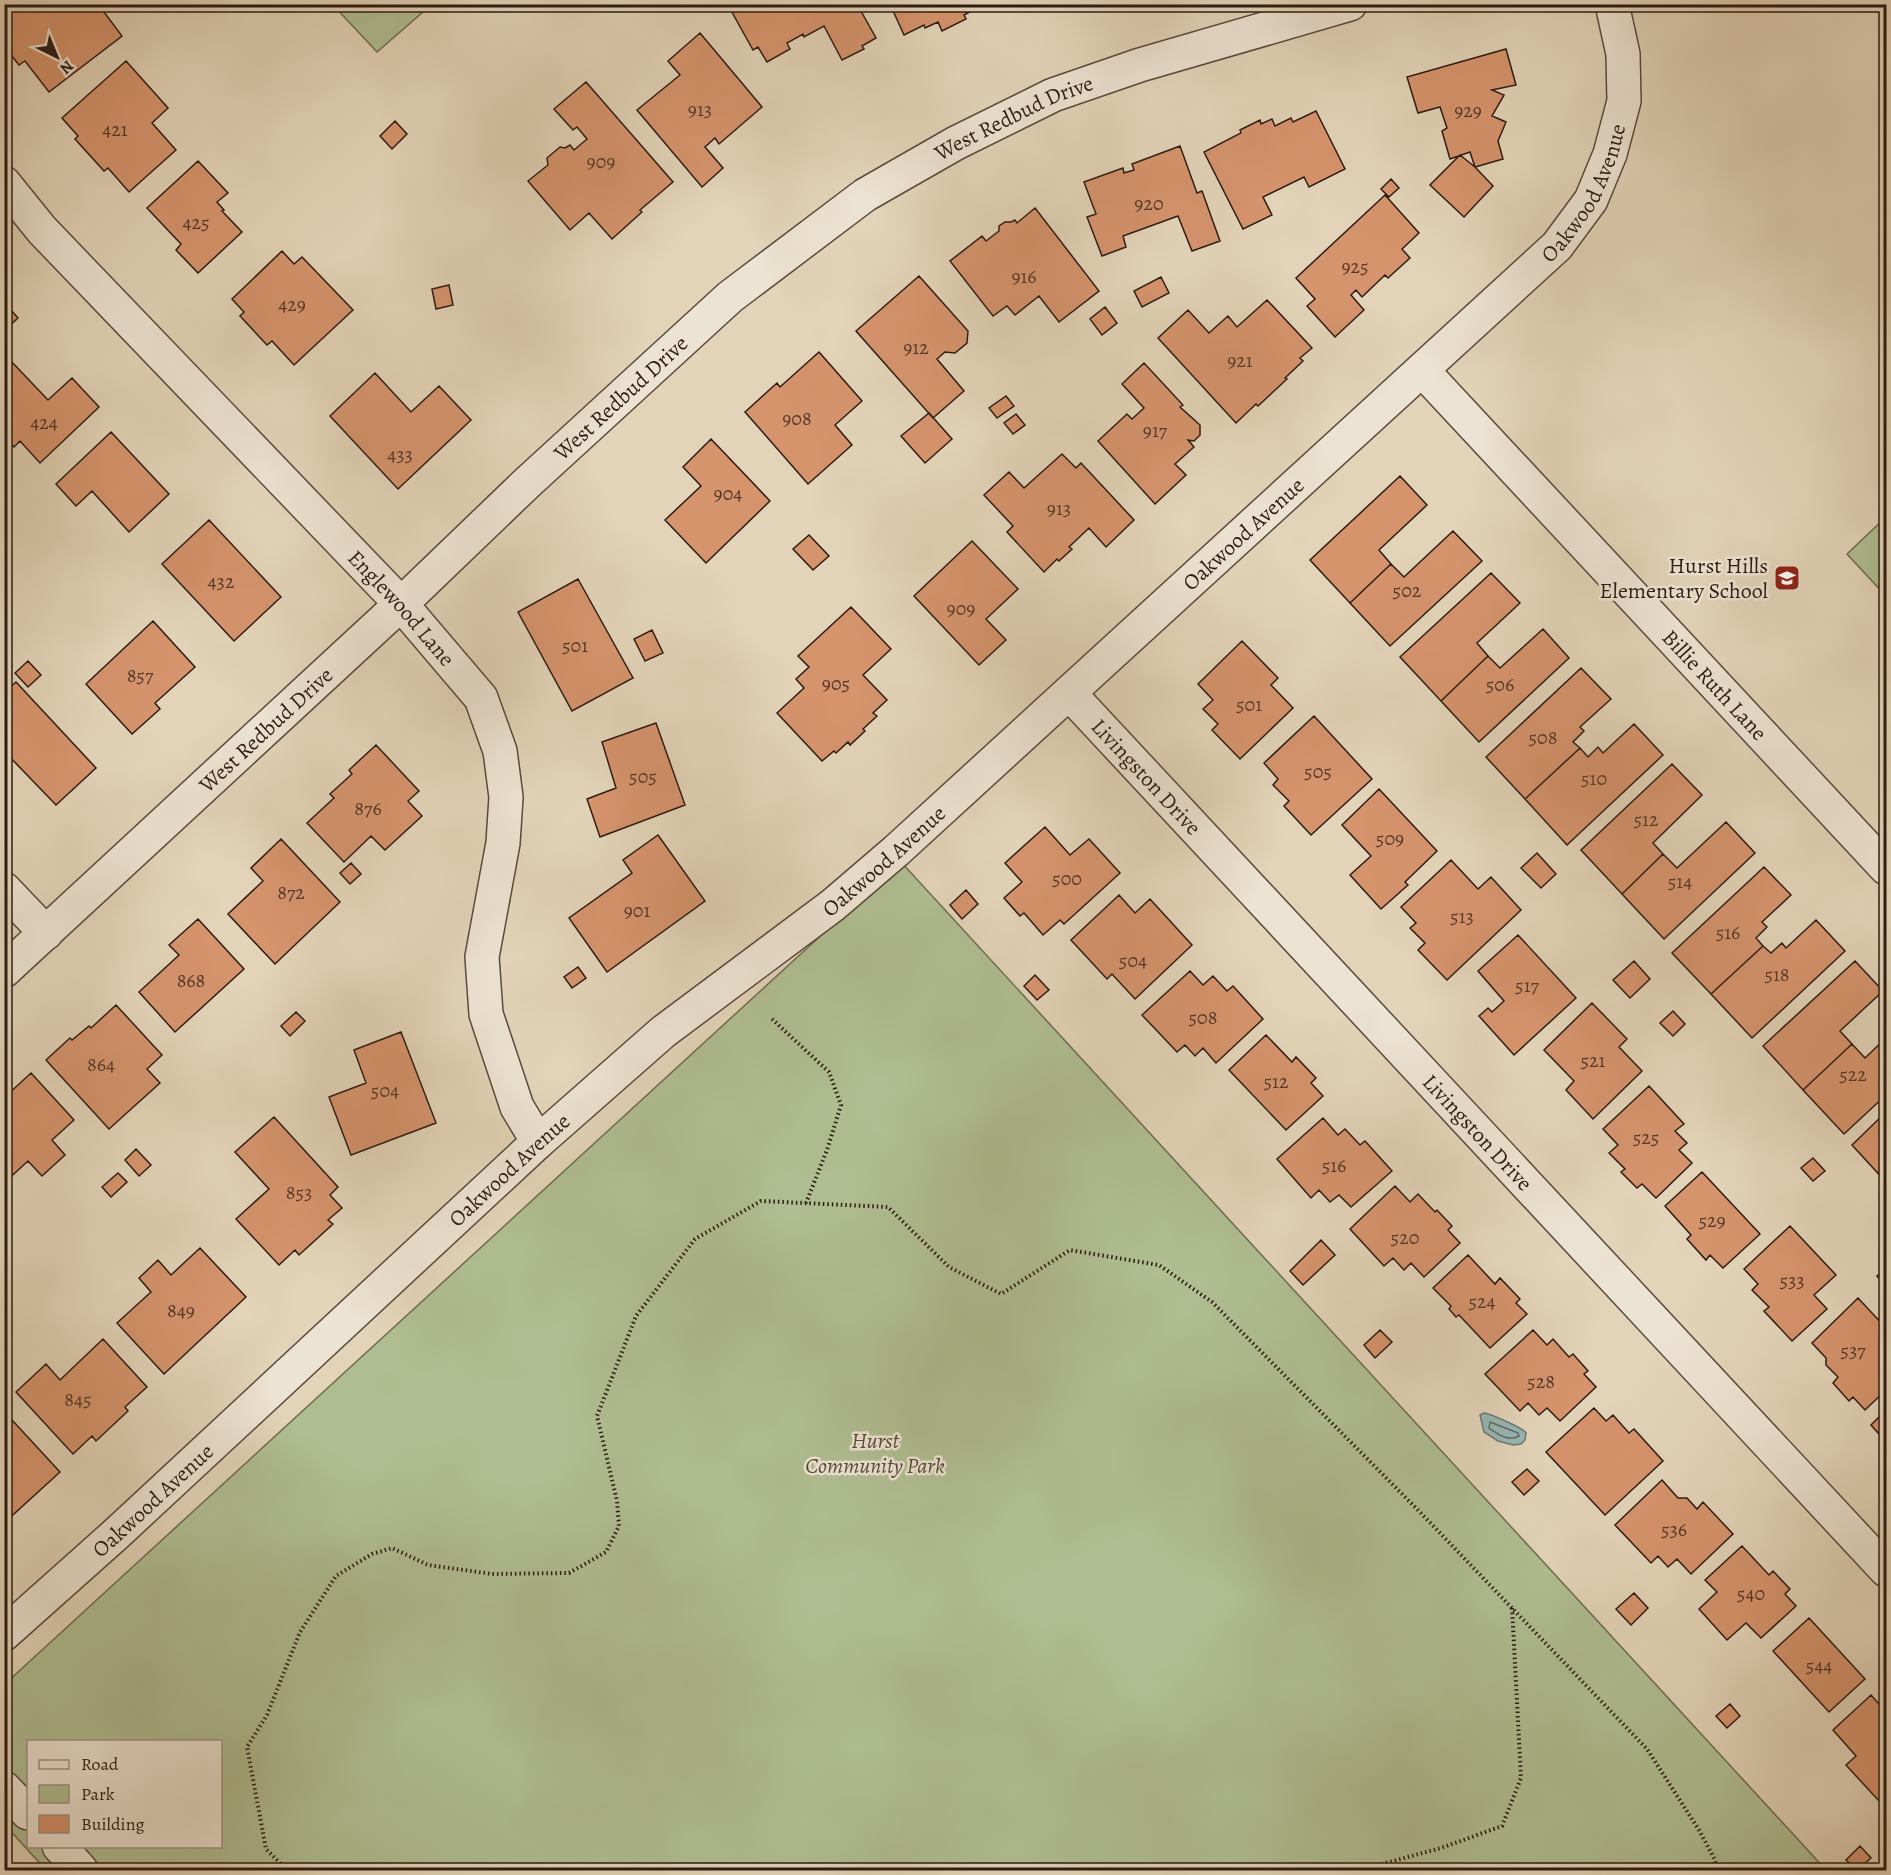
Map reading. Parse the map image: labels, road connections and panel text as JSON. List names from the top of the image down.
{
  "streets": {
    "street": [
      "West Redbud Drive",
      "Oakwood Avenue",
      "Englewood Lane",
      "Billie Ruth Lane",
      "Livingston Drive"
    ]
  },
  "crossings": [
    ["West Redbud Drive", "Englewood Lane"],
    ["Oakwood Avenue", "Englewood Lane"],
    ["Oakwood Avenue", "Billie Ruth Lane"],
    ["Oakwood Avenue", "Livingston Drive"]
  ],
  "parks": ["Hurst Community Park"],
  "places": {
    "school or university": ["Hurst Hills Elementary School"]
  },
  "house_numbers": [
    "913",
    "929",
    "421",
    "909",
    "920",
    "425",
    "925",
    "916",
    "429",
    "912",
    "921",
    "908",
    "424",
    "917",
    "433",
    "904",
    "913",
    "432",
    "502",
    "909",
    "501",
    "857",
    "905",
    "506",
    "501",
    "508",
    "505",
    "505",
    "510",
    "876",
    "512",
    "509",
    "500",
    "514",
    "872",
    "901",
    "513",
    "516",
    "504",
    "518",
    "868",
    "517",
    "508",
    "521",
    "864",
    "522",
    "512",
    "504",
    "525",
    "516",
    "853",
    "529",
    "520",
    "533",
    "524",
    "849",
    "537",
    "528",
    "845",
    "536",
    "540",
    "544"
  ],
  "legend": ["Road", "Park", "Building"],
  "north": "bottom right"
}
